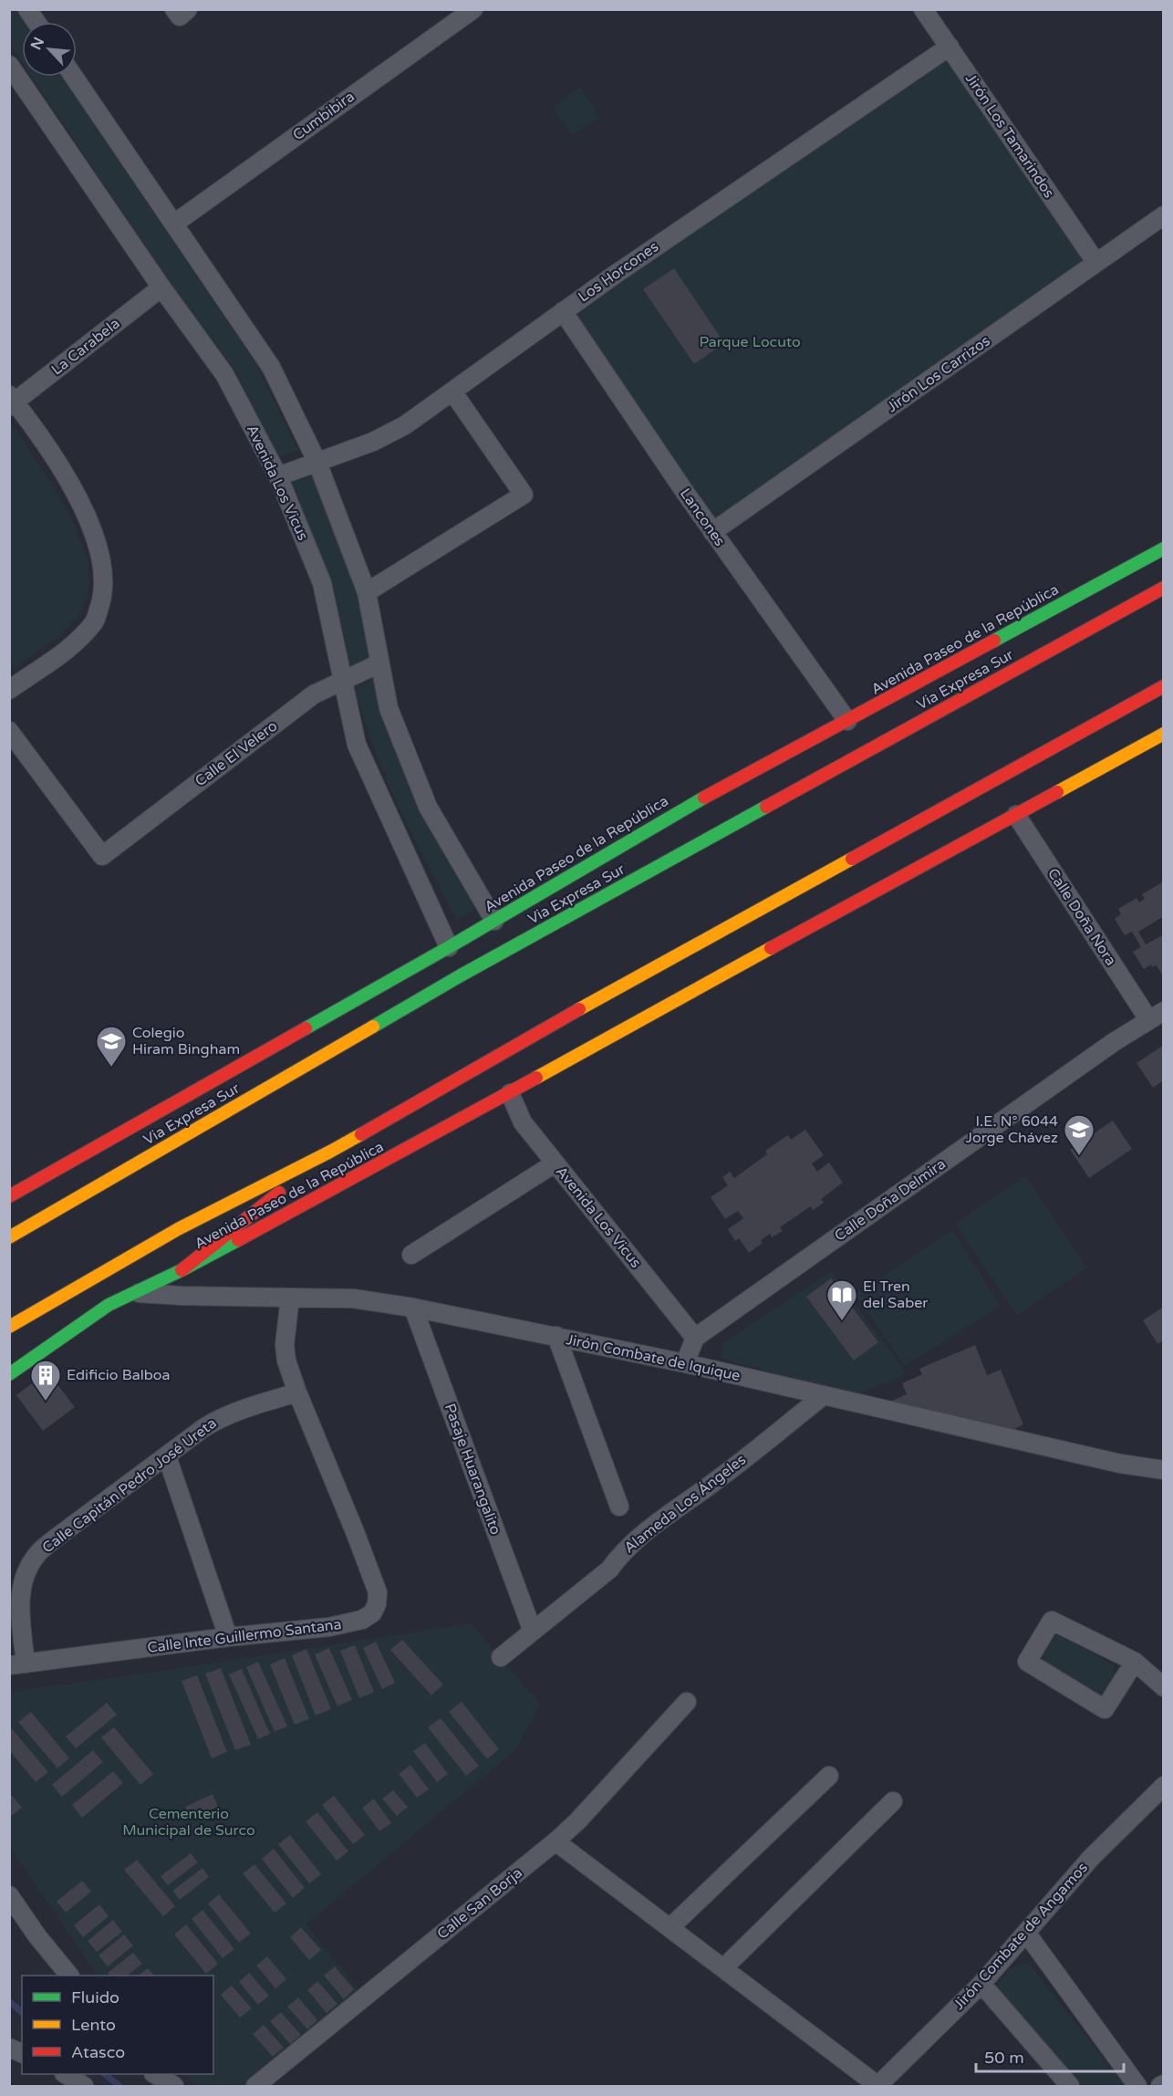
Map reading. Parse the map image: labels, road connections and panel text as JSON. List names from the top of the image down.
{
  "streets": {
    "main road": ["Avenida Paseo de la República", "Via Expresa Sur"],
    "street": [
      "Cumbibira",
      "Jirón Los Tamarindos",
      "Los Horcones",
      "La Carabela",
      "Jirón Los Carrizos",
      "Avenida Los Vicus",
      "Lancones",
      "Calle El Velero",
      "Calle Doña Nora",
      "Calle Doña Delmira",
      "Jirón Combate de Iquique",
      "Pasaje Huarangalito",
      "Calle Capitán Pedro José Ureta",
      "Alameda Los Ángeles",
      "Calle Inte Guillermo Santana",
      "Calle San Borja",
      "Jirón Combate de Angamos"
    ]
  },
  "crossings": [
    ["Jirón Los Tamarindos", "Los Horcones"],
    ["Jirón Los Tamarindos", "Jirón Los Carrizos"],
    ["Los Horcones", "Avenida Los Vicus"],
    ["Los Horcones", "Lancones"],
    ["La Carabela", "Avenida Los Vicus"],
    ["Jirón Los Carrizos", "Lancones"],
    ["Avenida Los Vicus", "Avenida Paseo de la República"],
    ["Avenida Los Vicus", "Calle El Velero"],
    ["Avenida Los Vicus", "Calle Doña Delmira"],
    ["Lancones", "Avenida Paseo de la República"],
    ["Avenida Paseo de la República", "Calle Doña Nora"],
    ["Avenida Paseo de la República", "Jirón Combate de Iquique"],
    ["Calle Doña Nora", "Calle Doña Delmira"],
    ["Jirón Combate de Iquique", "Pasaje Huarangalito"],
    ["Jirón Combate de Iquique", "Alameda Los Ángeles"],
    ["Jirón Combate de Iquique", "Calle Inte Guillermo Santana"],
    ["Pasaje Huarangalito", "Alameda Los Ángeles"],
    ["Calle Capitán Pedro José Ureta", "Calle Inte Guillermo Santana"]
  ],
  "parks": ["Parque Locuto", "Cementerio Municipal de Surco"],
  "places": {
    "school or university": ["Colegio Hiram Bingham", "I.E. N° 6044 Jorge Chávez"],
    "library": ["El Tren del Saber"],
    "building": ["Edificio Balboa"]
  },
  "legend": ["Fluido", "Lento", "Atasco"],
  "scale_bar": "50 m",
  "north": "top left"
}
